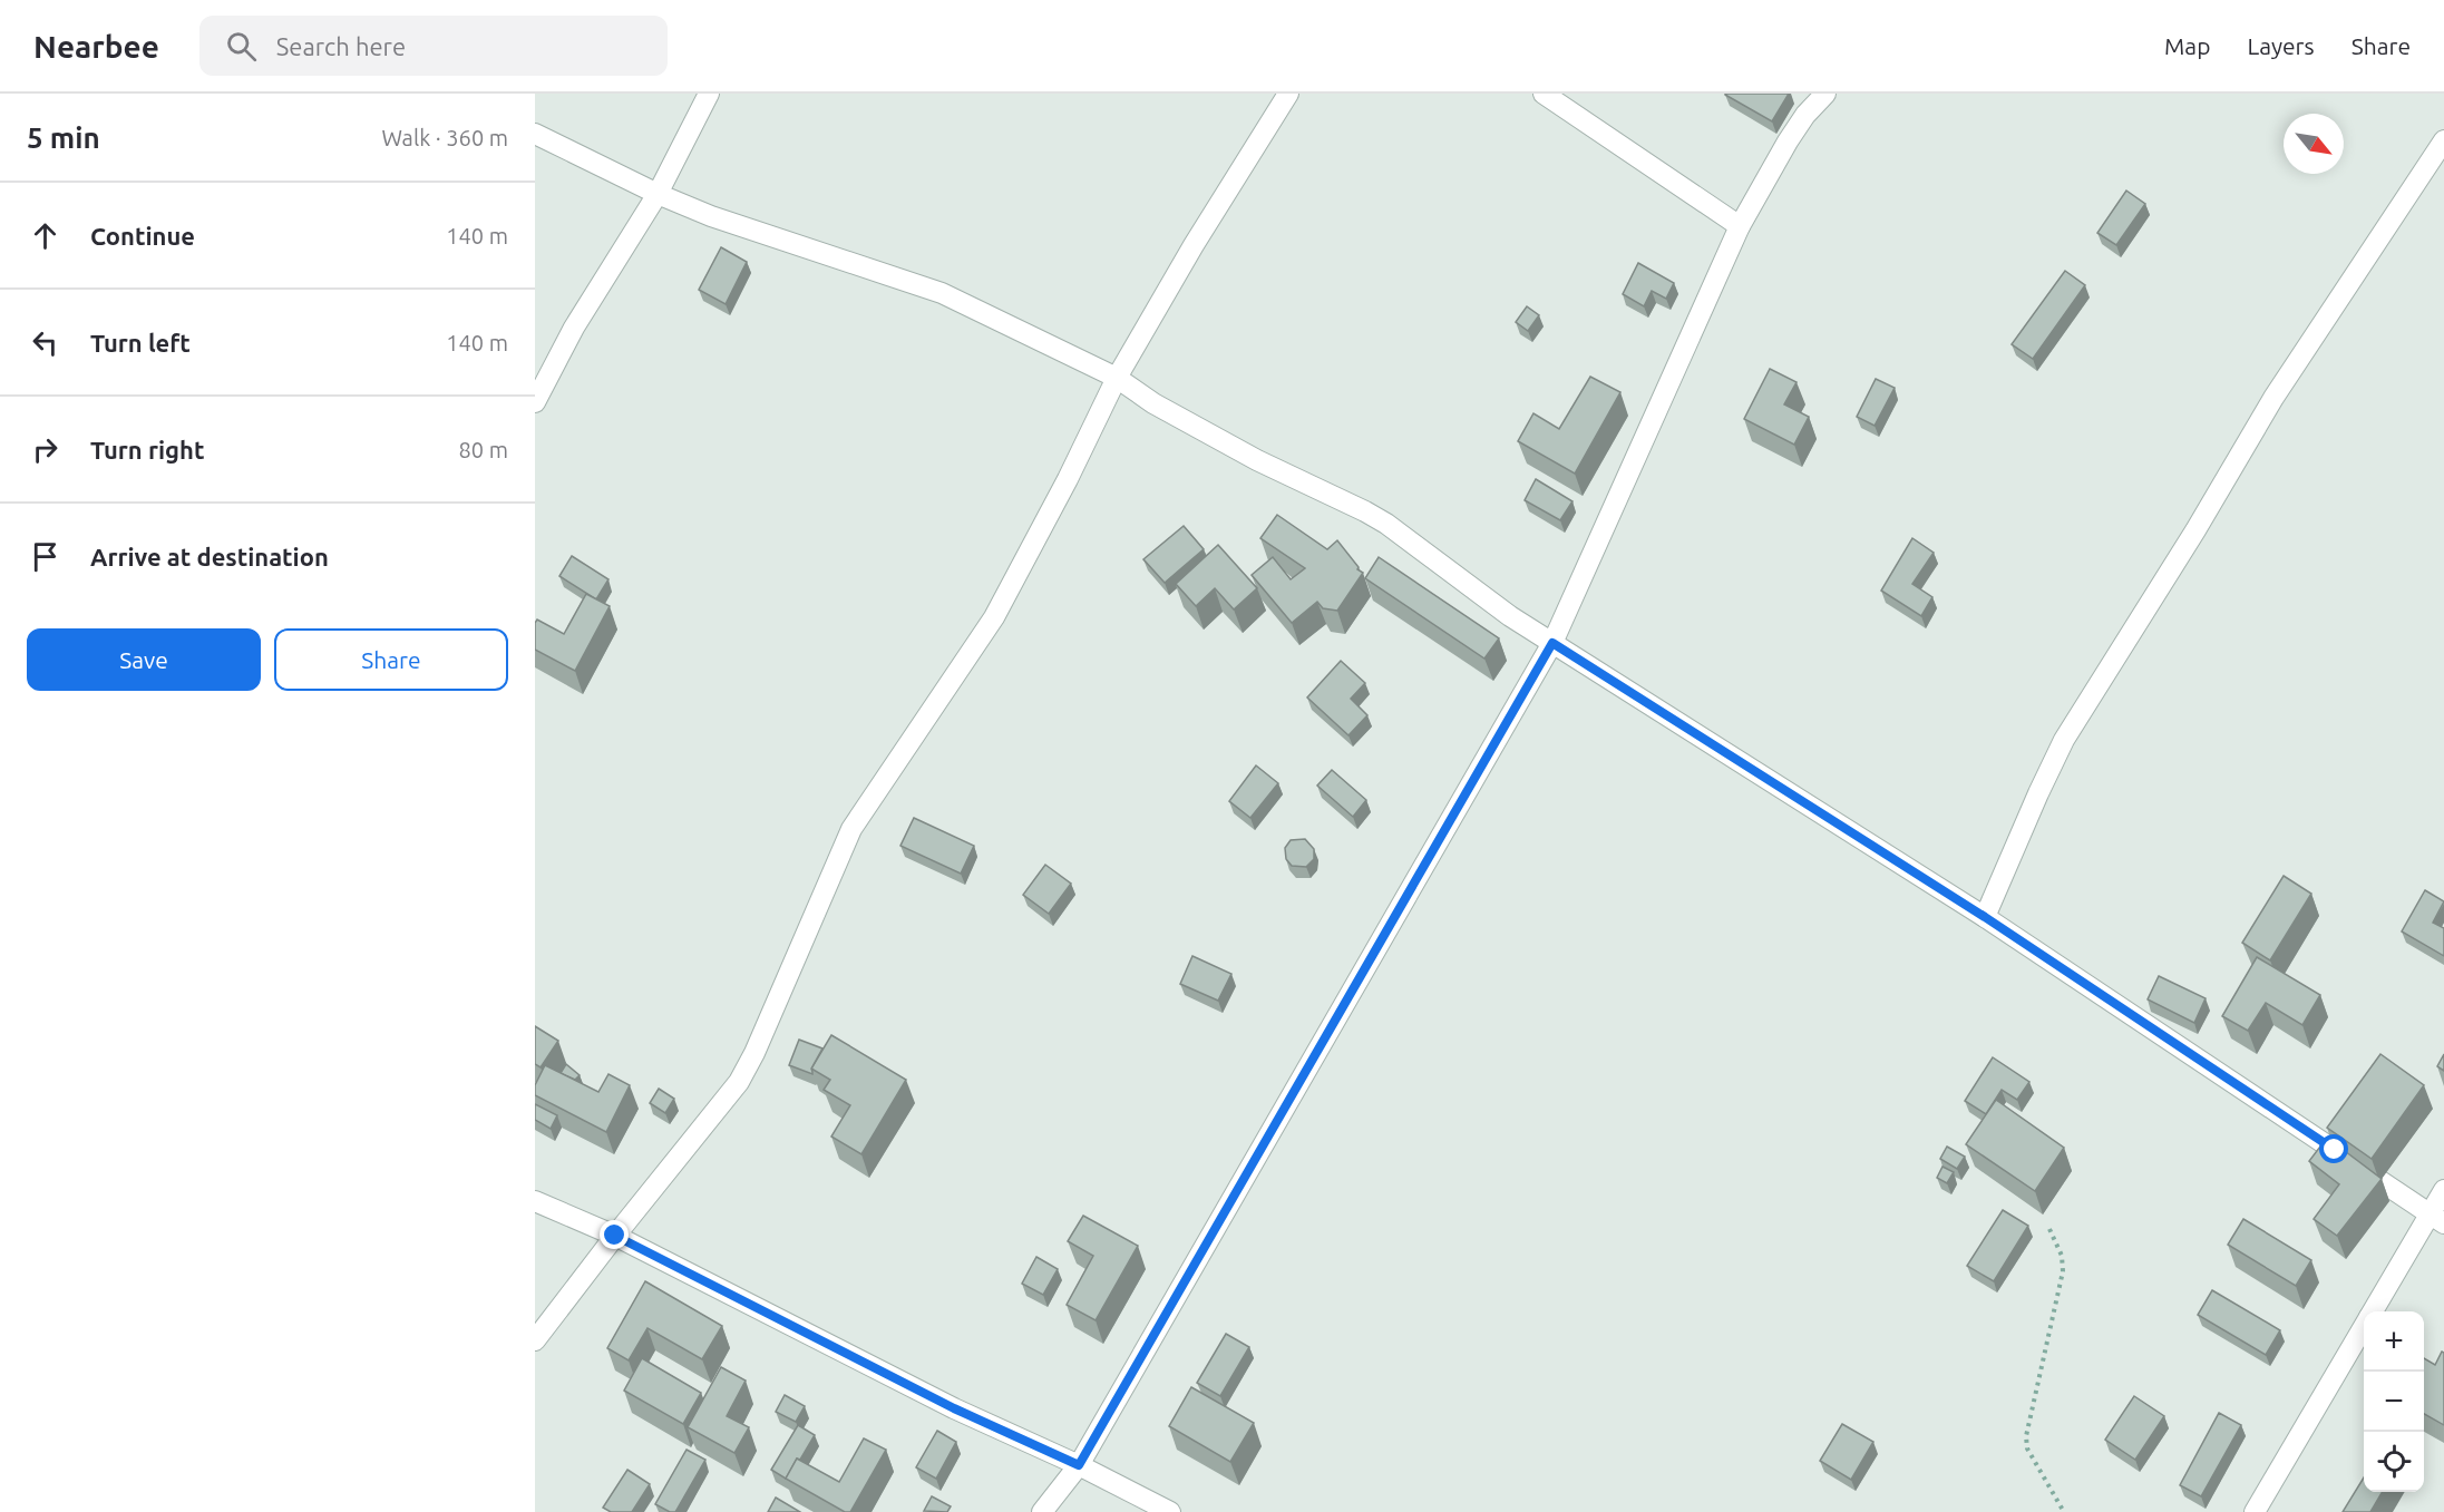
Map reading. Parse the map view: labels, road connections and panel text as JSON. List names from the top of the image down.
{
  "north": "bottom right",
  "page": {
    "header": "Nearbee",
    "search": "Search here",
    "nav": ["Map", "Layers", "Share"],
    "heading": ["5 min", "Walk · 360 m"],
    "list": [
      ["Continue", "140 m"],
      ["Turn left", "140 m"],
      ["Turn right", "80 m"],
      "Arrive at destination"
    ],
    "buttons": ["Save", "Share"],
    "map_buttons": ["+", "−"]
  }
}
